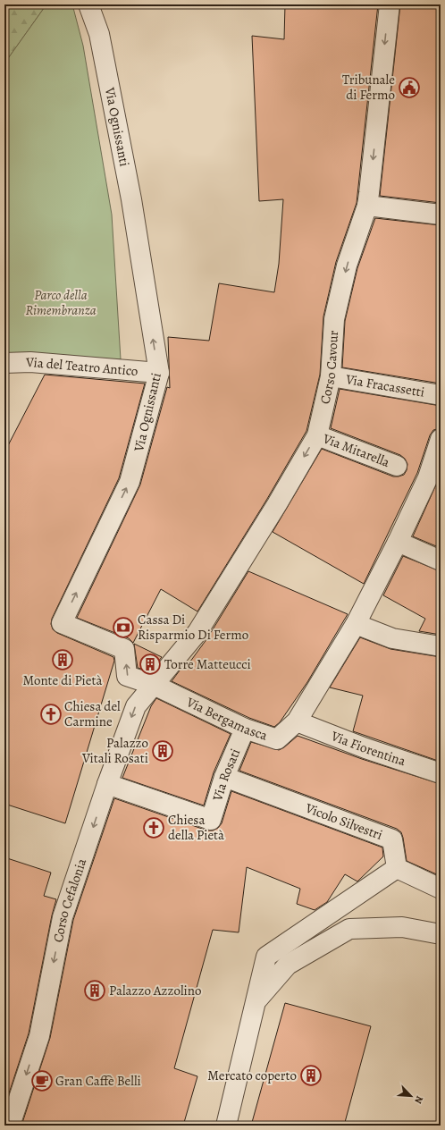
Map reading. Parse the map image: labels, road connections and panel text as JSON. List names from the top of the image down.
{
  "streets": {
    "street": [
      "Via Ognissanti",
      "Via del Teatro Antico",
      "Corso Cavour",
      "Via Fracassetti",
      "Via Mitarella",
      "Via Bergamasca",
      "Via Fiorentina",
      "Via Rosati",
      "Vicolo Silvestri",
      "Corso Cefalonia"
    ]
  },
  "crossings": [
    ["Via Ognissanti", "Via del Teatro Antico"],
    ["Via Ognissanti", "Corso Cavour"],
    ["Via Ognissanti", "Via Bergamasca"],
    ["Via Ognissanti", "Corso Cefalonia"],
    ["Corso Cavour", "Via Fracassetti"],
    ["Corso Cavour", "Via Mitarella"],
    ["Corso Cavour", "Via Bergamasca"],
    ["Corso Cavour", "Corso Cefalonia"],
    ["Via Bergamasca", "Via Fiorentina"],
    ["Via Bergamasca", "Via Rosati"],
    ["Via Bergamasca", "Corso Cefalonia"],
    ["Via Rosati", "Vicolo Silvestri"],
    ["Via Rosati", "Corso Cefalonia"]
  ],
  "one_way": ["Via Ognissanti", "Corso Cefalonia"],
  "parks": ["Parco della Rimembranza"],
  "places": {
    "public building": ["Tribunale di Fermo"],
    "bank": ["Cassa Di Risparmio Di Fermo"],
    "building": [
      "Monte di Pietà",
      "Torre Matteucci",
      "Palazzo Vitali Rosati",
      "Palazzo Azzolino",
      "Mercato coperto"
    ],
    "church": ["Chiesa del Carmine", "Chiesa della Pietà"],
    "cafe": ["Gran Caffè Belli"]
  },
  "north": "bottom right"
}
